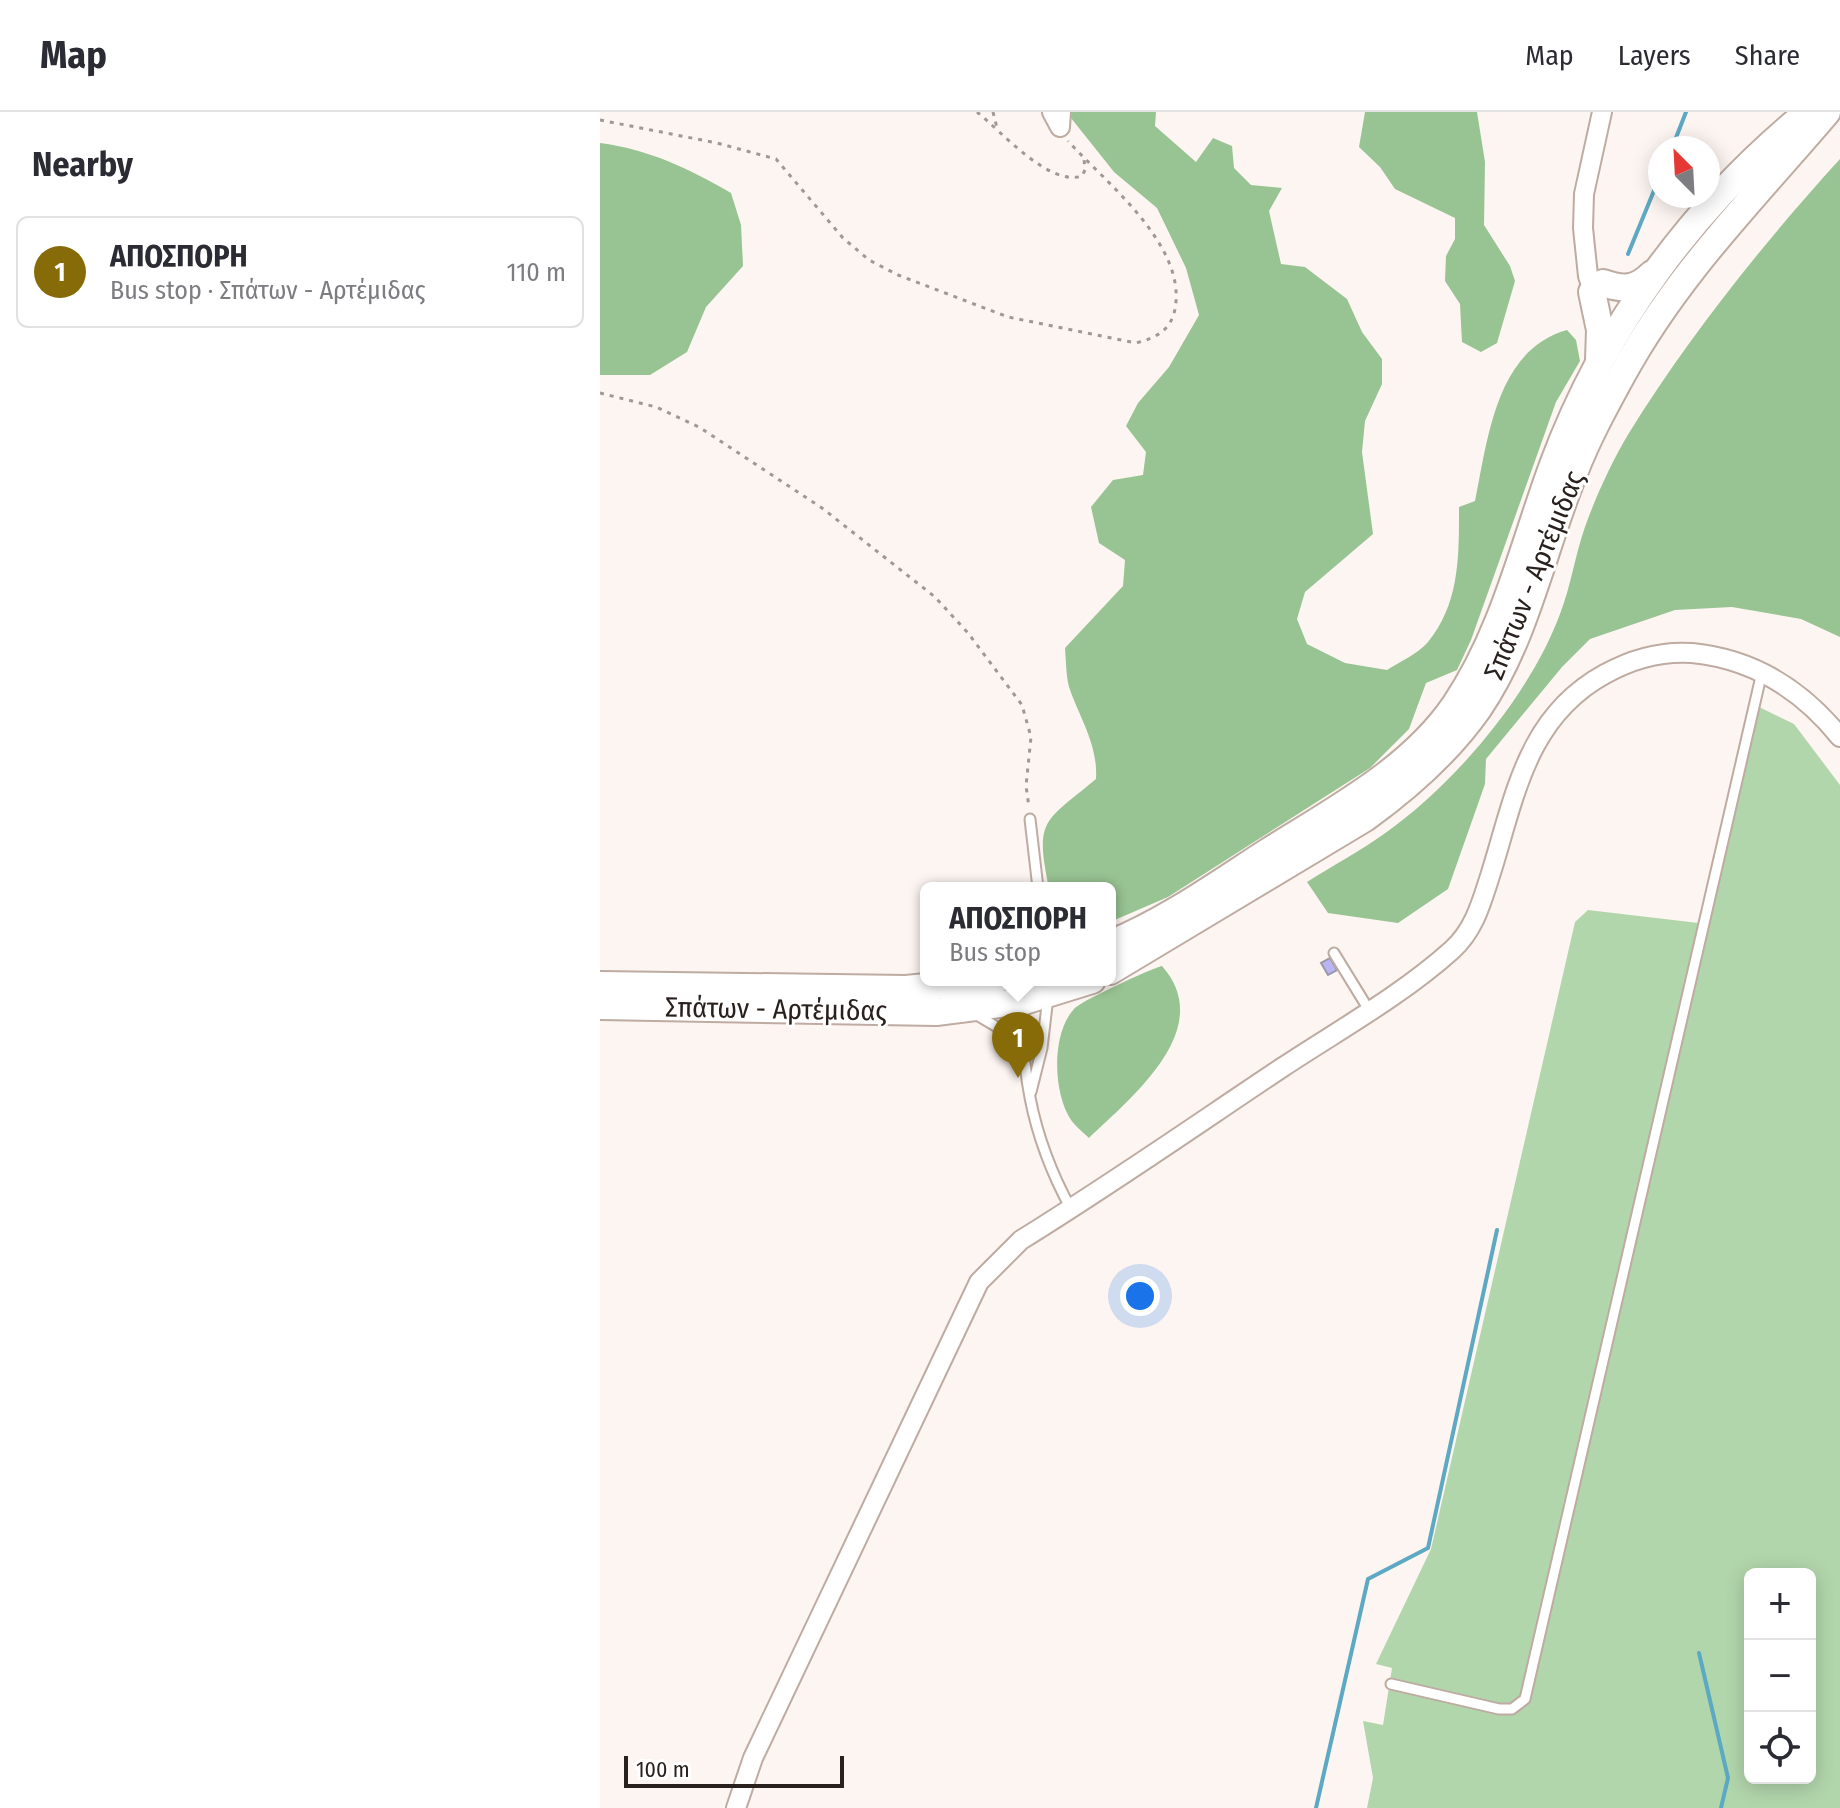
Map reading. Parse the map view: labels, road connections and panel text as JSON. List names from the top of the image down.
{
  "streets": {
    "main road": ["Σπάτων - Αρτέμιδας"]
  },
  "scale_bar": "100 m",
  "north": "top left",
  "page": {
    "header": "Map",
    "nav": ["Map", "Layers", "Share"],
    "heading": "Nearby",
    "list": [
      {
        "mark": "1",
        "name": "ΑΠΟΣΠΟΡΗ",
        "note": "Bus stop · Σπάτων - Αρτέμιδας",
        "value": "110 m"
      }
    ],
    "popup": ["ΑΠΟΣΠΟΡΗ", "Bus stop"],
    "pins": "1",
    "map_buttons": ["+", "−"],
    "scale": "100 m"
  }
}
